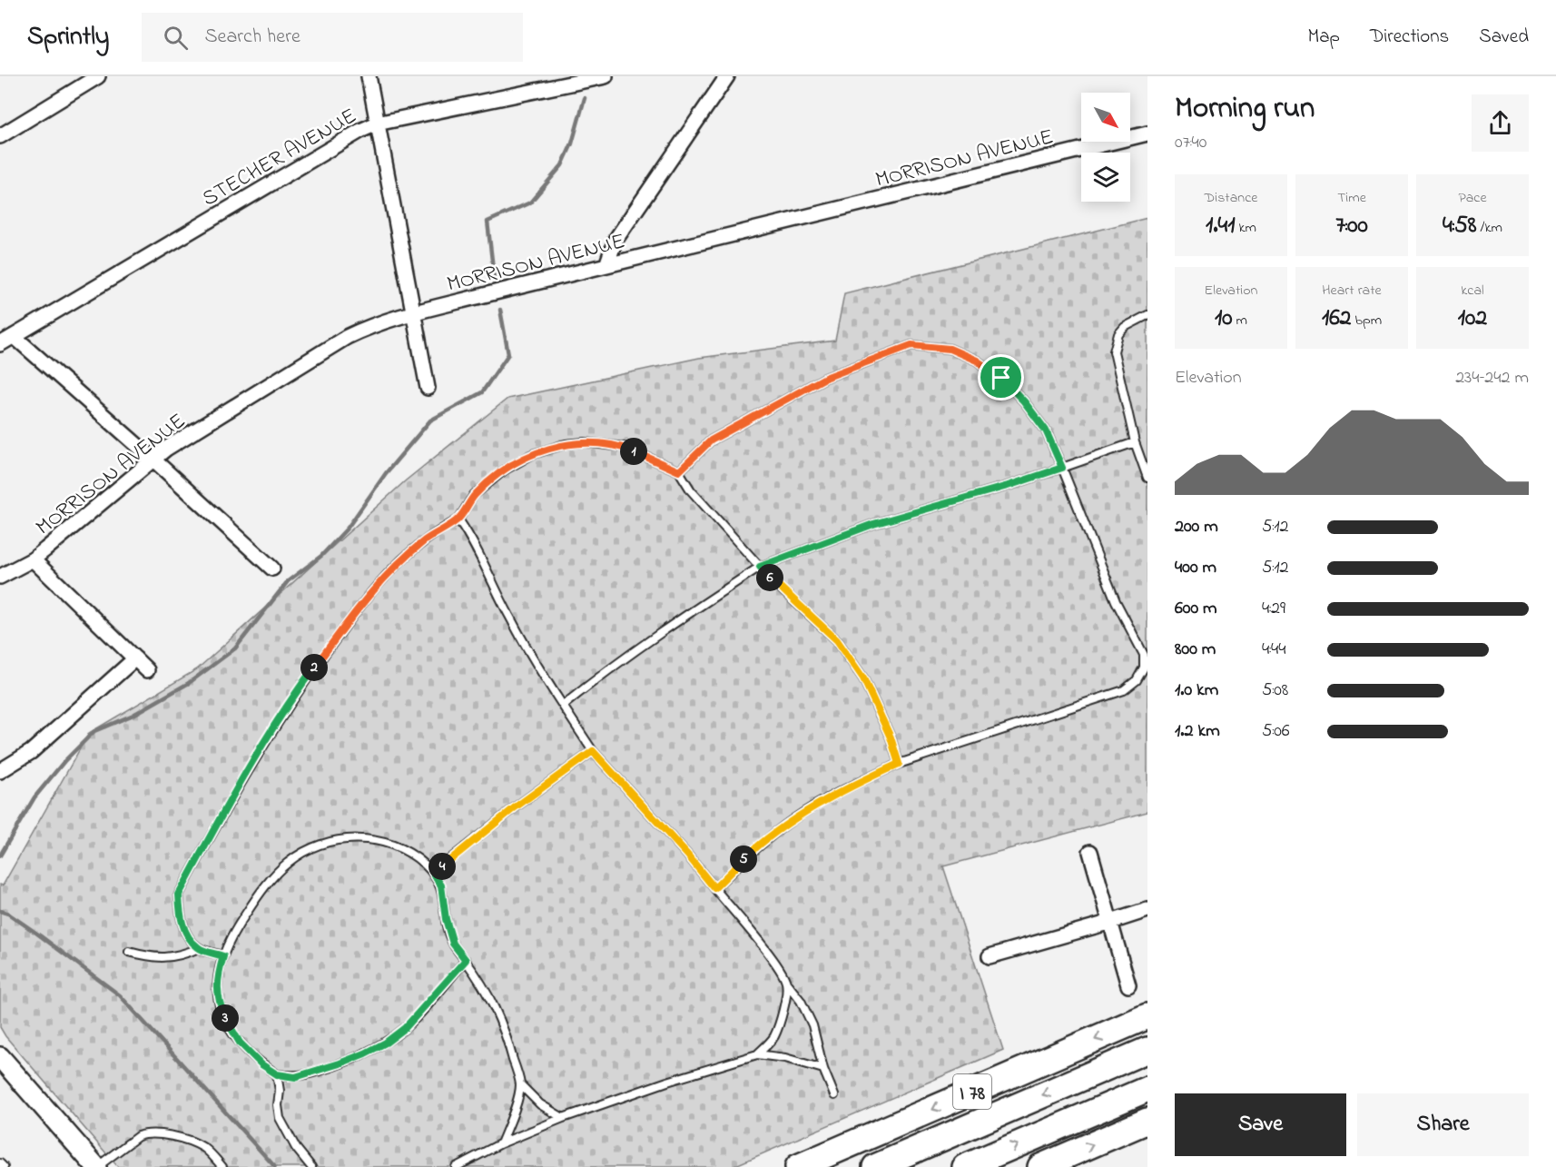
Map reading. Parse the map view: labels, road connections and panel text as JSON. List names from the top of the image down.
{
  "streets": {
    "highway": ["I 78"],
    "street": ["STECHER AVENUE", "MORRISON AVENUE"]
  },
  "north": "bottom right",
  "page": {
    "header": "Sprintly",
    "search": "Search here",
    "nav": ["Map", "Directions", "Saved"],
    "heading": ["Morning run", "07:40"],
    "stats": [
      ["Distance", "1.41 km"],
      ["Time", "7:00"],
      ["Pace", "4:58 /km"],
      ["Elevation", "10 m"],
      ["Heart rate", "162 bpm"],
      ["kcal", "102"]
    ],
    "chart": ["Elevation", "234–242 m"],
    "pins": [
      "1",
      "6",
      "2",
      "5",
      "4",
      "3"
    ],
    "list": [
      {
        "name": "200 m",
        "note": "5:12"
      },
      {
        "name": "400 m",
        "note": "5:12"
      },
      {
        "name": "600 m",
        "note": "4:29"
      },
      {
        "name": "800 m",
        "note": "4:44"
      },
      {
        "name": "1.0 km",
        "note": "5:08"
      },
      {
        "name": "1.2 km",
        "note": "5:06"
      }
    ],
    "buttons": ["Save", "Share"]
  }
}
